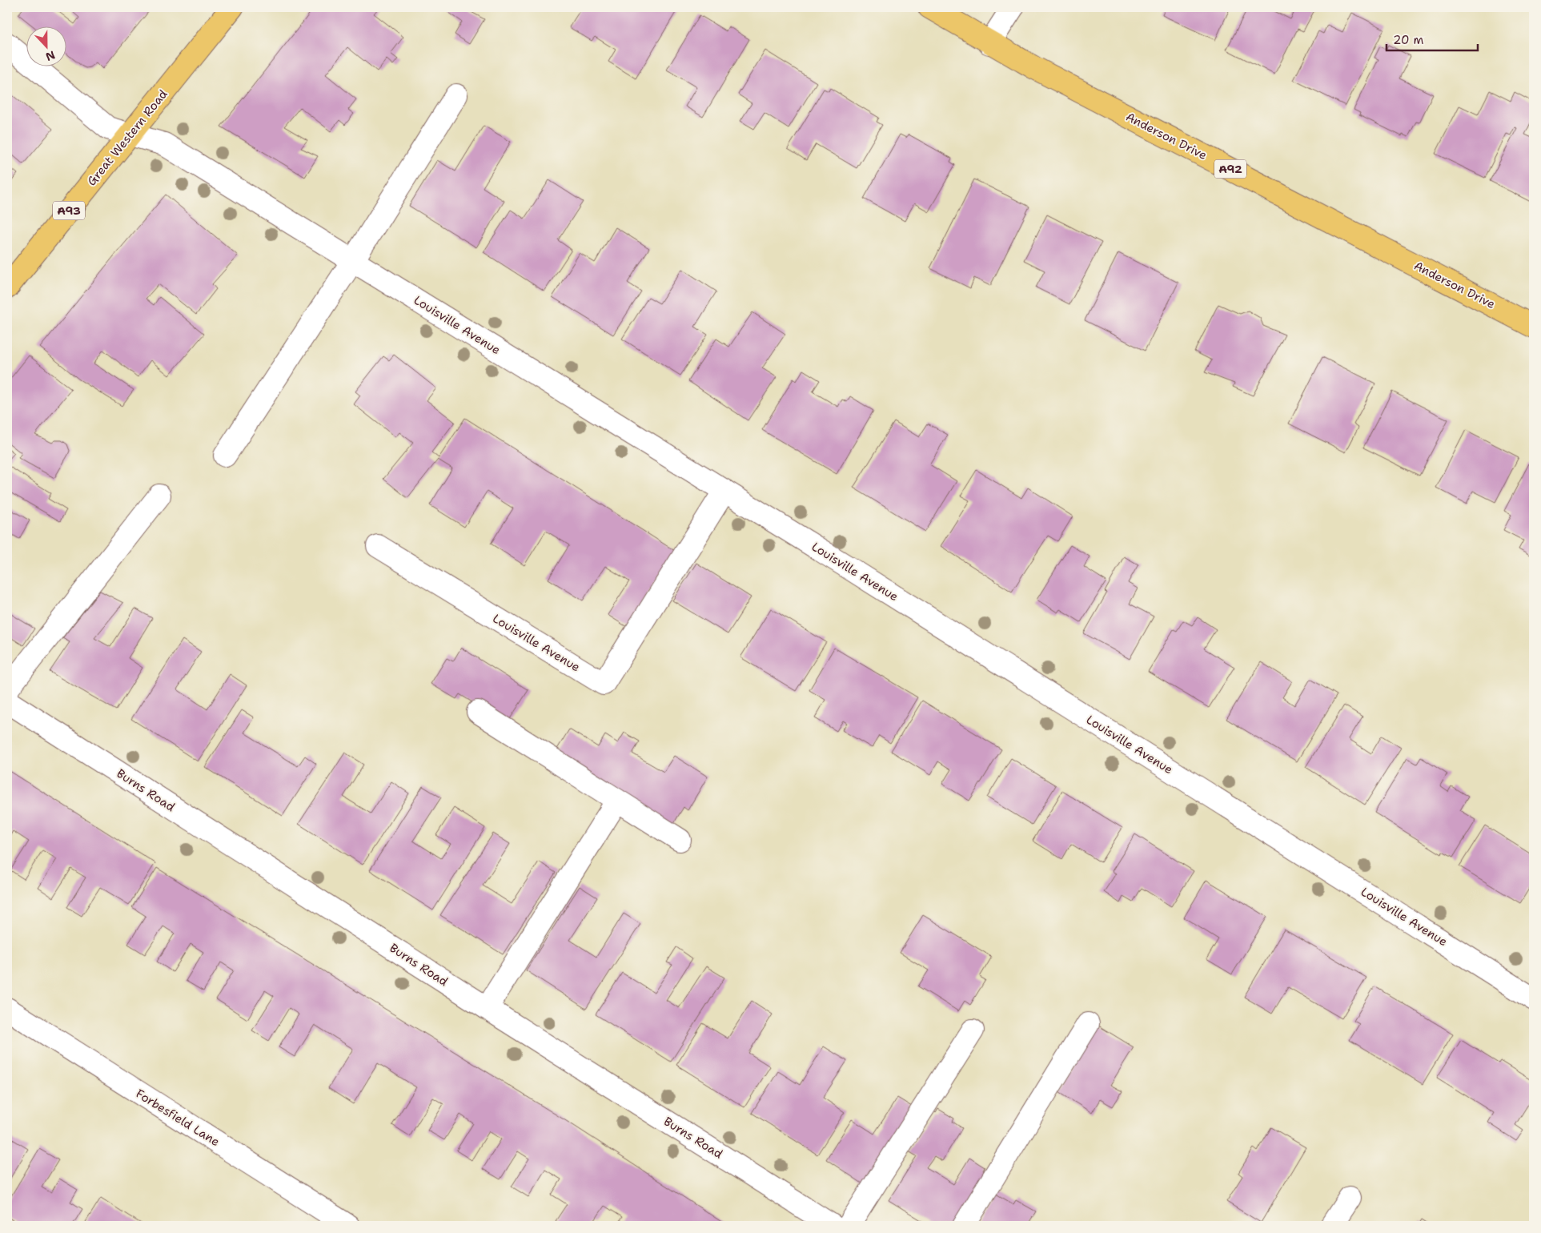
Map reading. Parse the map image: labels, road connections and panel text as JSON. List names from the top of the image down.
{
  "streets": {
    "main road": [
      "Anderson Drive",
      "Great Western Road",
      "A92",
      "A93"
    ],
    "street": ["Louisville Avenue", "Burns Road", "Forbesfield Lane"]
  },
  "crossings": [
    ["Great Western Road", "Louisville Avenue"]
  ],
  "scale_bar": "20 m",
  "north": "bottom"
}
